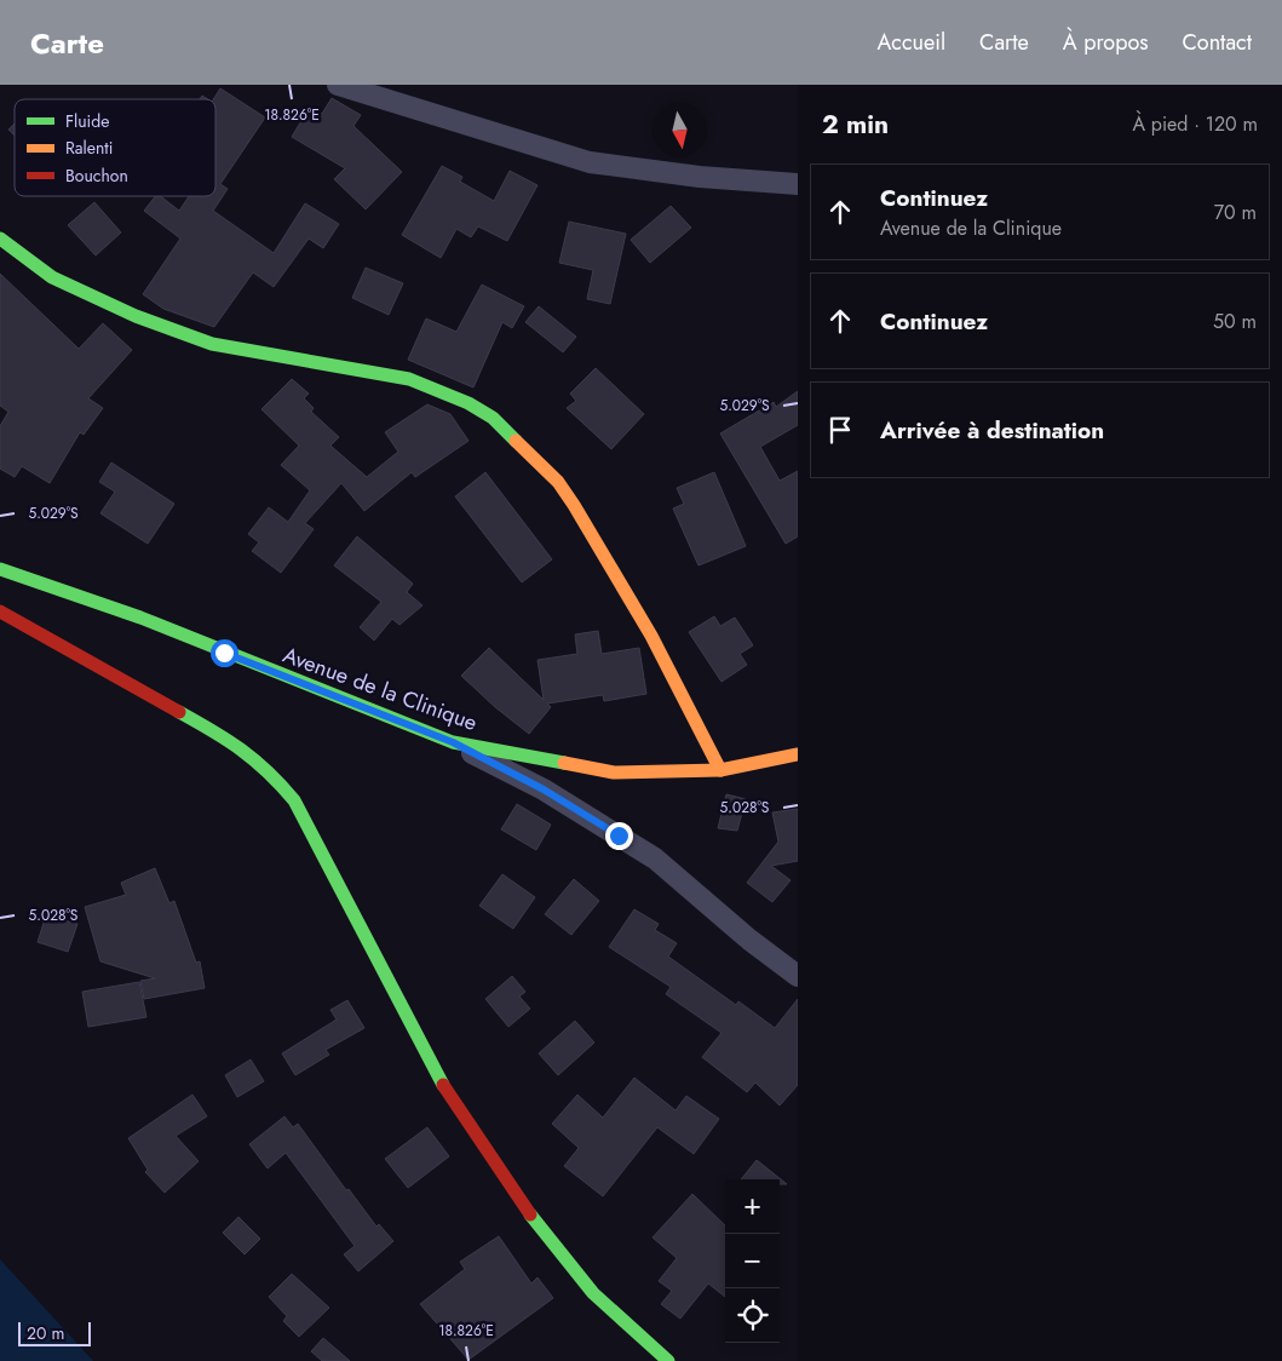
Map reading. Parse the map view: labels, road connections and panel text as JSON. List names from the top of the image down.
{
  "streets": {
    "main road": ["Avenue de la Clinique"]
  },
  "legend": ["Fluide", "Ralenti", "Bouchon"],
  "scale_bar": "20 m",
  "north": "bottom",
  "page": {
    "header": "Carte",
    "nav": [
      "Accueil",
      "Carte",
      "À propos",
      "Contact"
    ],
    "heading": ["2 min", "À pied · 120 m"],
    "list": [
      ["Continuez", "Avenue de la Clinique", "70 m"],
      ["Continuez", "50 m"],
      "Arrivée à destination"
    ],
    "map_buttons": ["+", "−"],
    "scale": "20 m"
  },
  "coordinates": ["18.826°E", "5.029°S", "5.028°S"]
}
